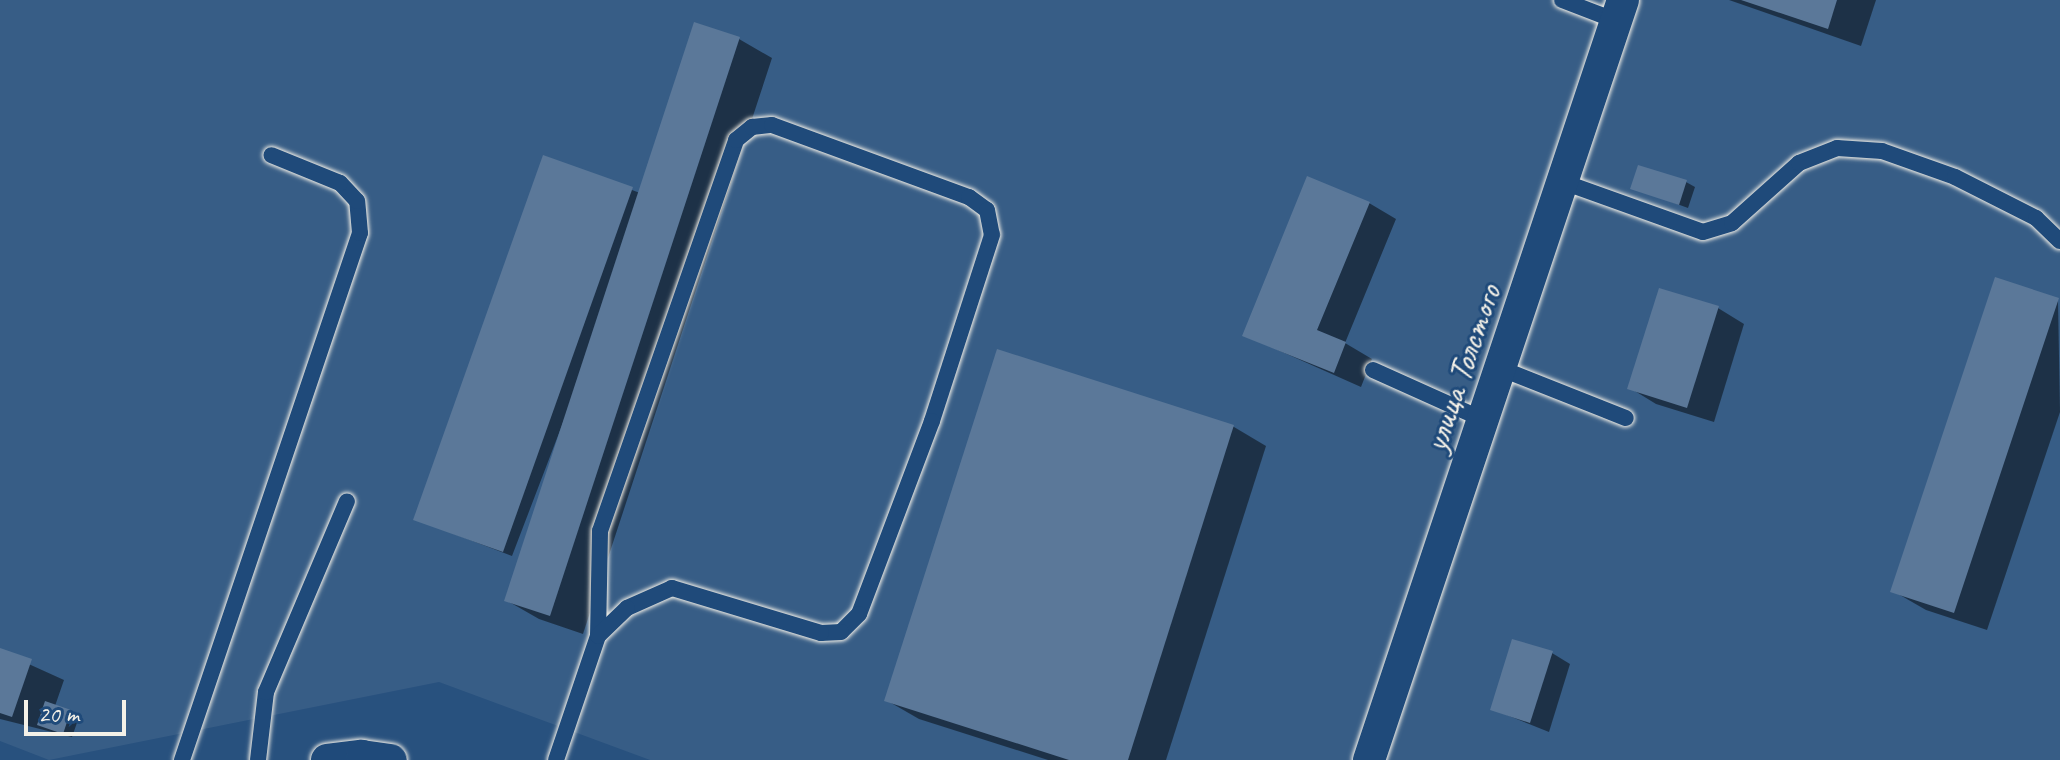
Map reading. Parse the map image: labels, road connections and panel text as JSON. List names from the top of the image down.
{
  "streets": {
    "street": ["улица Толстого"]
  },
  "scale_bar": "20 m"
}
